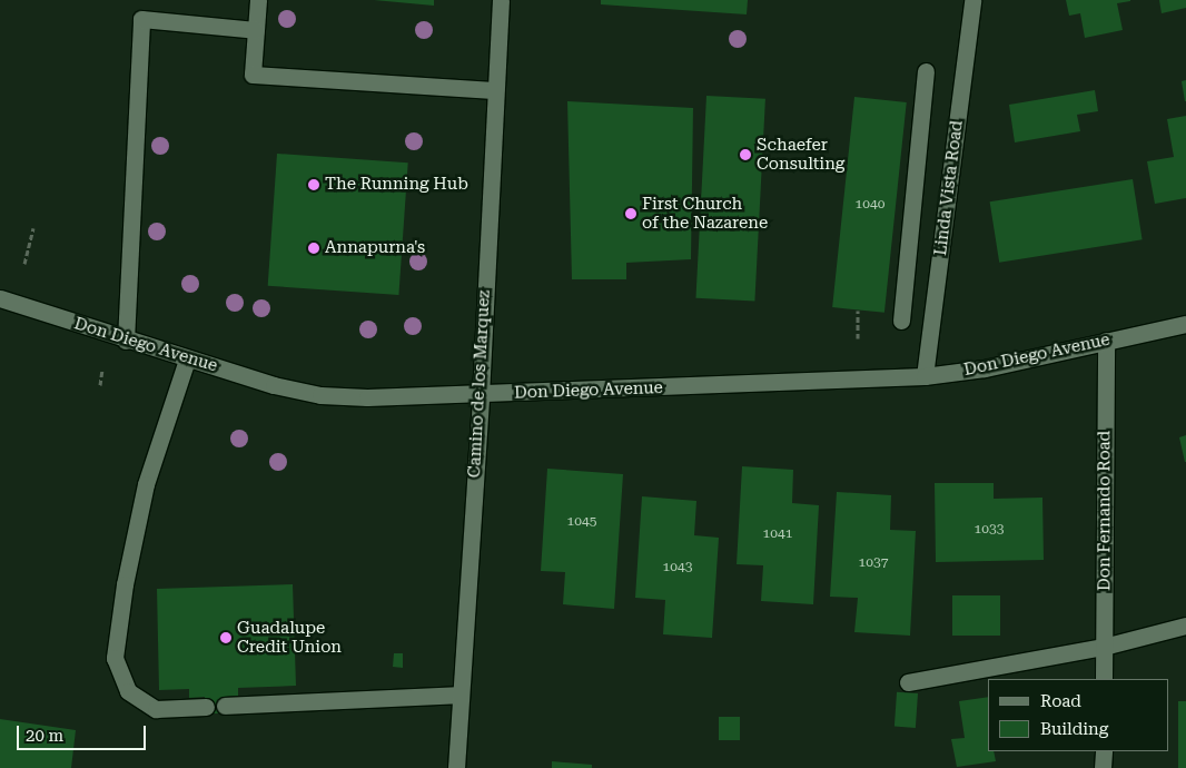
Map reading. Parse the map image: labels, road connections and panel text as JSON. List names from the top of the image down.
{
  "streets": {
    "street": [
      "Linda Vista Road",
      "Don Diego Avenue",
      "Camino de los Marquez",
      "Don Fernando Road"
    ]
  },
  "crossings": [
    ["Linda Vista Road", "Don Diego Avenue"],
    ["Don Diego Avenue", "Camino de los Marquez"],
    ["Don Diego Avenue", "Don Fernando Road"]
  ],
  "places": [
    "Schaefer Consulting",
    "The Running Hub",
    "First Church of the Nazarene",
    "Annapurna's",
    "Guadalupe Credit Union"
  ],
  "house_numbers": [
    "1040",
    "1045",
    "1033",
    "1041",
    "1037",
    "1043"
  ],
  "legend": ["Road", "Building"],
  "scale_bar": "20 m"
}
